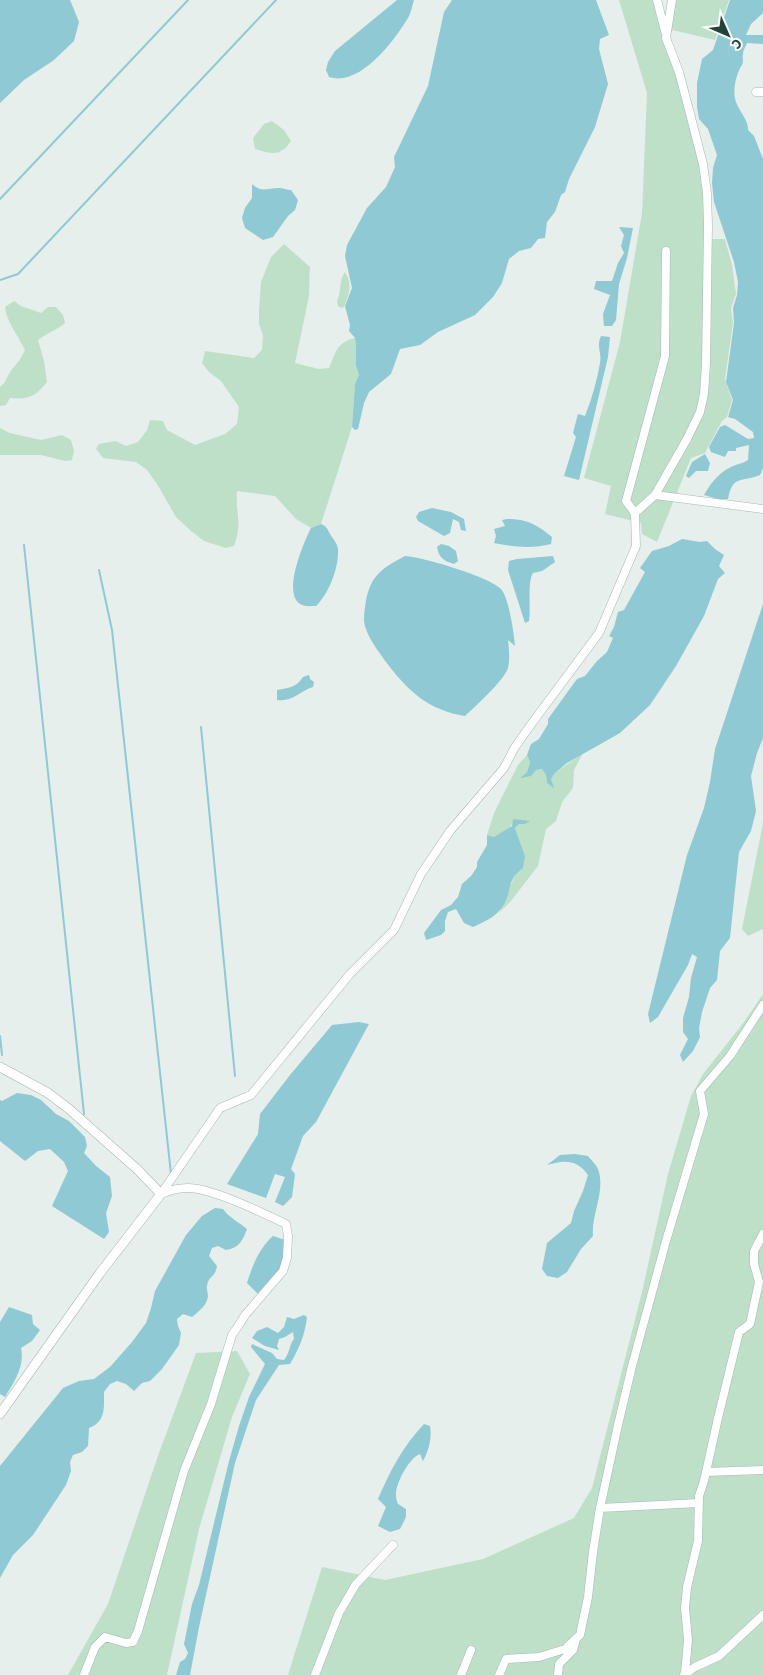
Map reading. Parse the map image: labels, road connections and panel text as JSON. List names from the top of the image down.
{
  "north": "bottom right"
}
